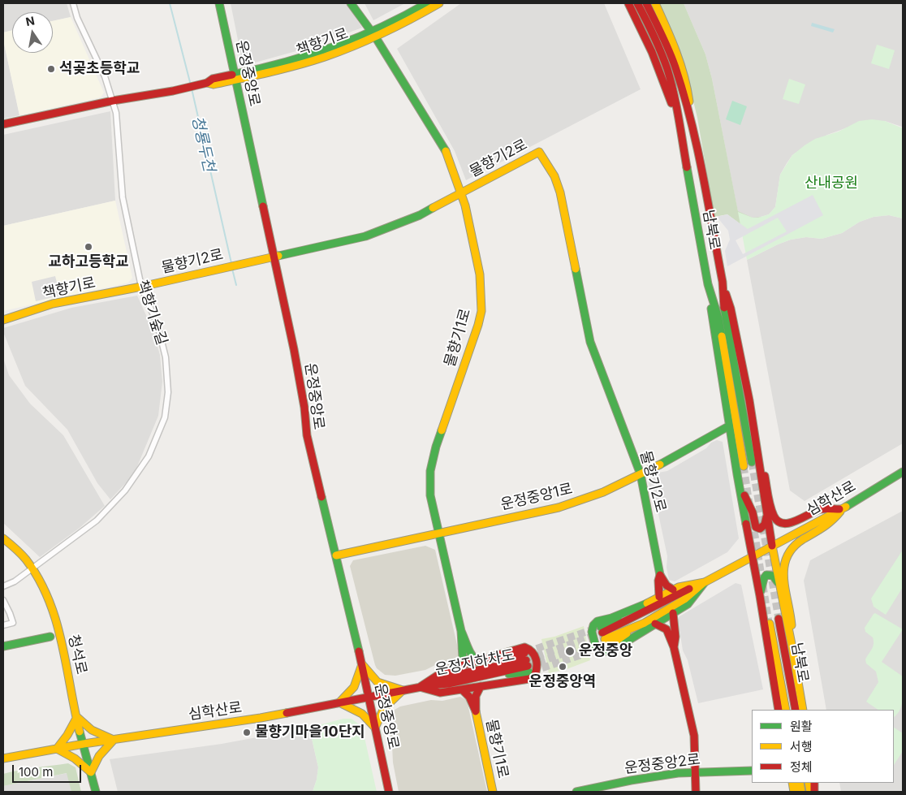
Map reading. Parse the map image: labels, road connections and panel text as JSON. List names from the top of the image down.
{
  "streets": {
    "street": [
      "책향기로",
      "운정중앙로",
      "물향기2로",
      "남북로",
      "책향기숲길",
      "물향기1로",
      "운정중앙1로",
      "심학산로",
      "청석로",
      "운정지하차도",
      "운정중앙2로"
    ]
  },
  "crossings": [
    ["책향기로", "운정중앙로"],
    ["책향기로", "물향기2로"],
    ["책향기로", "책향기숲길"],
    ["책향기로", "물향기1로"],
    ["운정중앙로", "물향기2로"],
    ["운정중앙로", "운정중앙1로"],
    ["운정중앙로", "심학산로"],
    ["물향기2로", "책향기숲길"],
    ["물향기2로", "물향기1로"],
    ["물향기2로", "운정중앙1로"],
    ["책향기숲길", "청석로"],
    ["물향기1로", "운정중앙1로"],
    ["심학산로", "청석로"],
    ["심학산로", "운정지하차도"]
  ],
  "water": ["청룡두천"],
  "parks": ["산내공원"],
  "places": [
    "석곶초등학교",
    "교하고등학교",
    "운정중앙",
    "운정중앙역",
    "물향기마을10단지"
  ],
  "legend": ["원활", "서행", "정체"],
  "scale_bar": "100 m",
  "north": "top"
}
